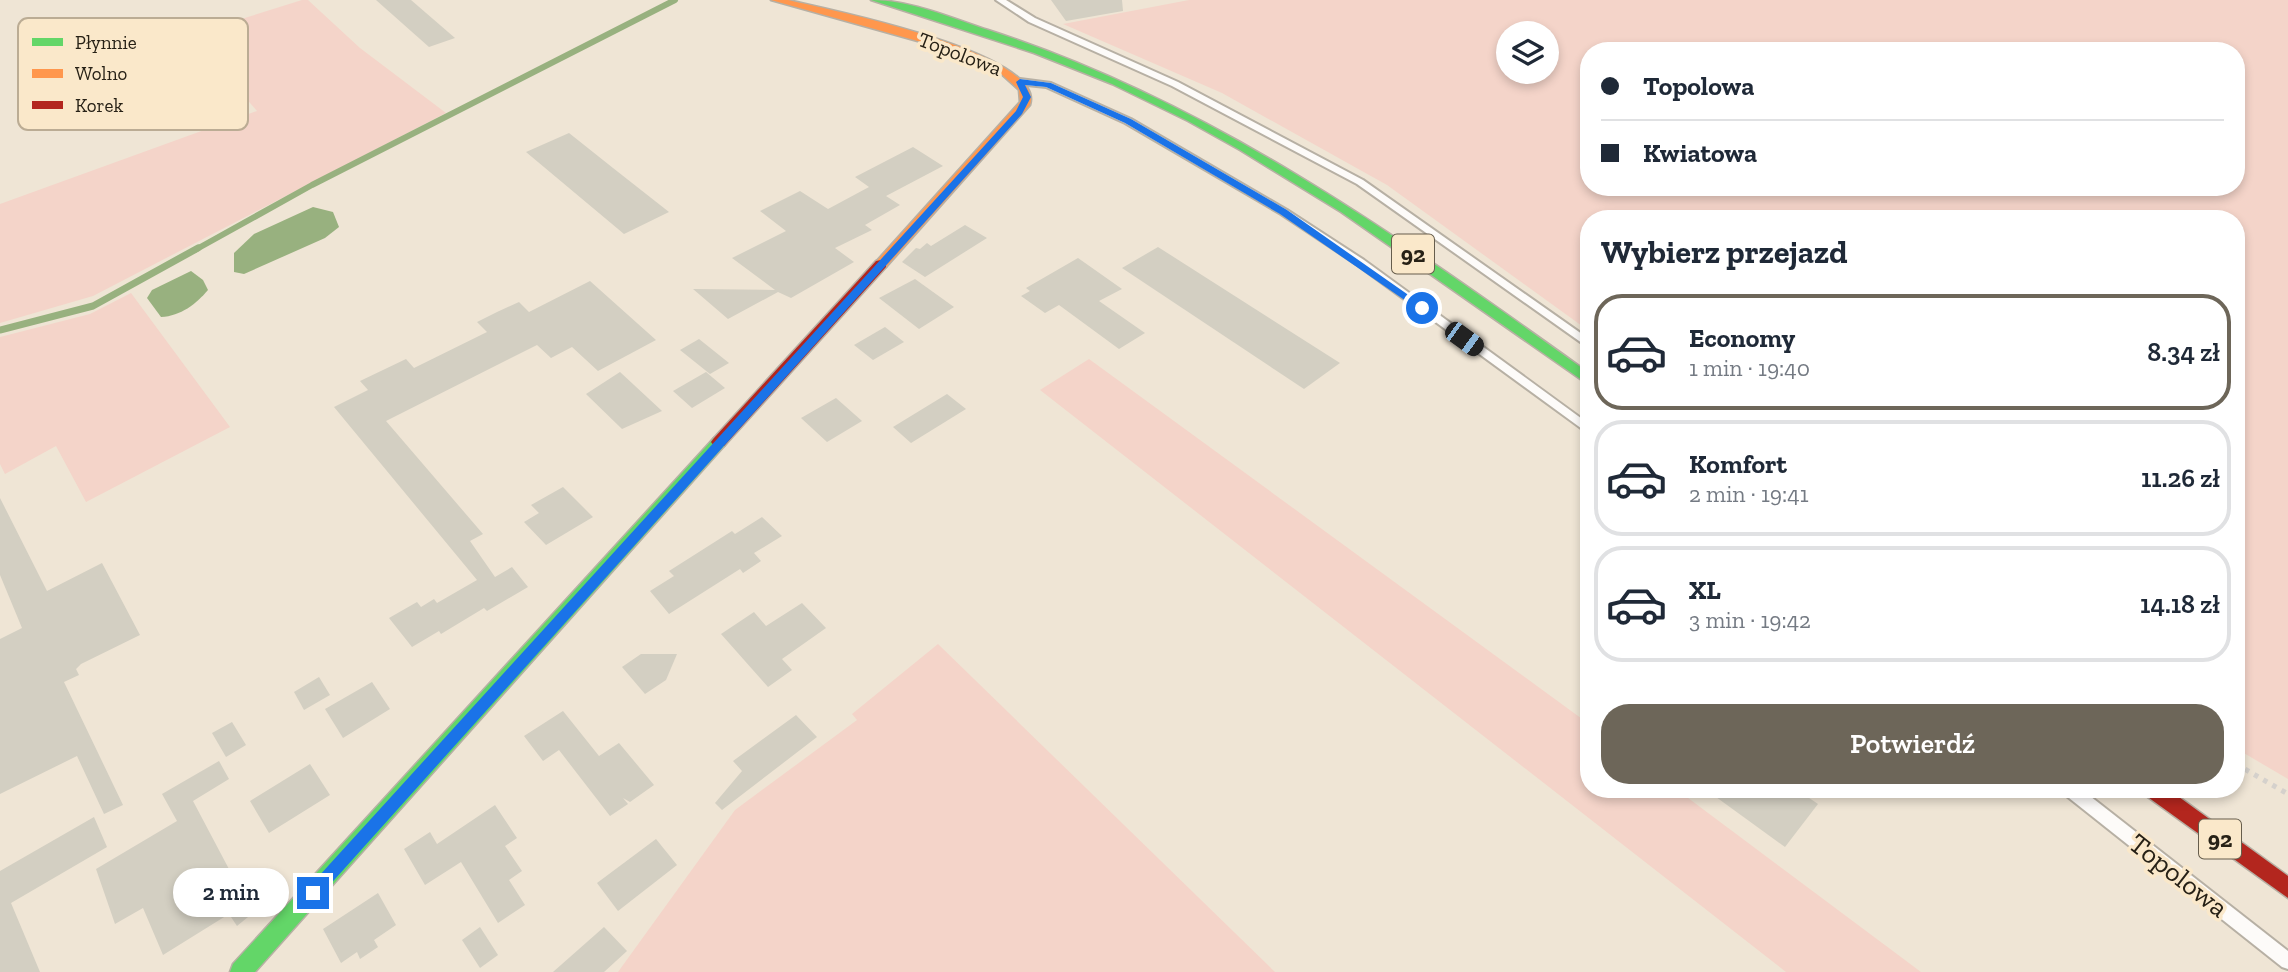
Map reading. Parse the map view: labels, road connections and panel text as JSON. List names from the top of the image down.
{
  "streets": {
    "street": ["Topolowa", "92"]
  },
  "legend": ["Płynnie", "Wolno", "Korek"],
  "page": {
    "banner": ["Topolowa", "Kwiatowa"],
    "heading": "Wybierz przejazd",
    "list": [
      {
        "name": "Economy",
        "note": "1 min · 19:40",
        "value": "8.34 zł"
      },
      {
        "name": "Komfort",
        "note": "2 min · 19:41",
        "value": "11.26 zł"
      },
      {
        "name": "XL",
        "note": "3 min · 19:42",
        "value": "14.18 zł"
      }
    ],
    "buttons": "Potwierdź",
    "bubble": "2 min"
  }
}
